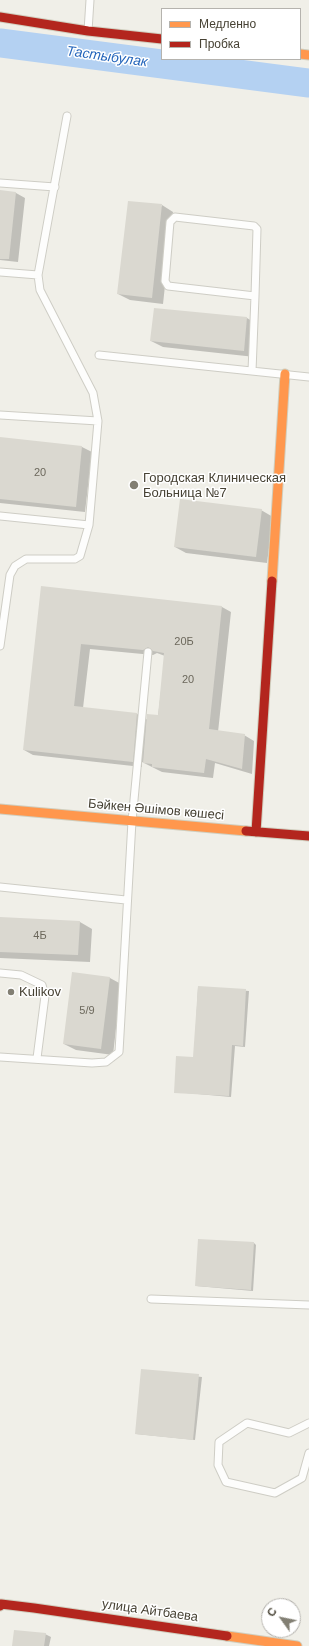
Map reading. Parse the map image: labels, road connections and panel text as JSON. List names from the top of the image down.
{
  "streets": {
    "street": ["Бәйкен Әшімов көшесі", "улица Айтбаева"]
  },
  "water": ["Тастыбулак"],
  "places": ["Городская Клиническая Больница №7", "Kulikov"],
  "house_numbers": [
    "20",
    "20Б",
    "20",
    "4Б",
    "5/9"
  ],
  "legend": ["Медленно", "Пробка"],
  "north": "top left"
}
